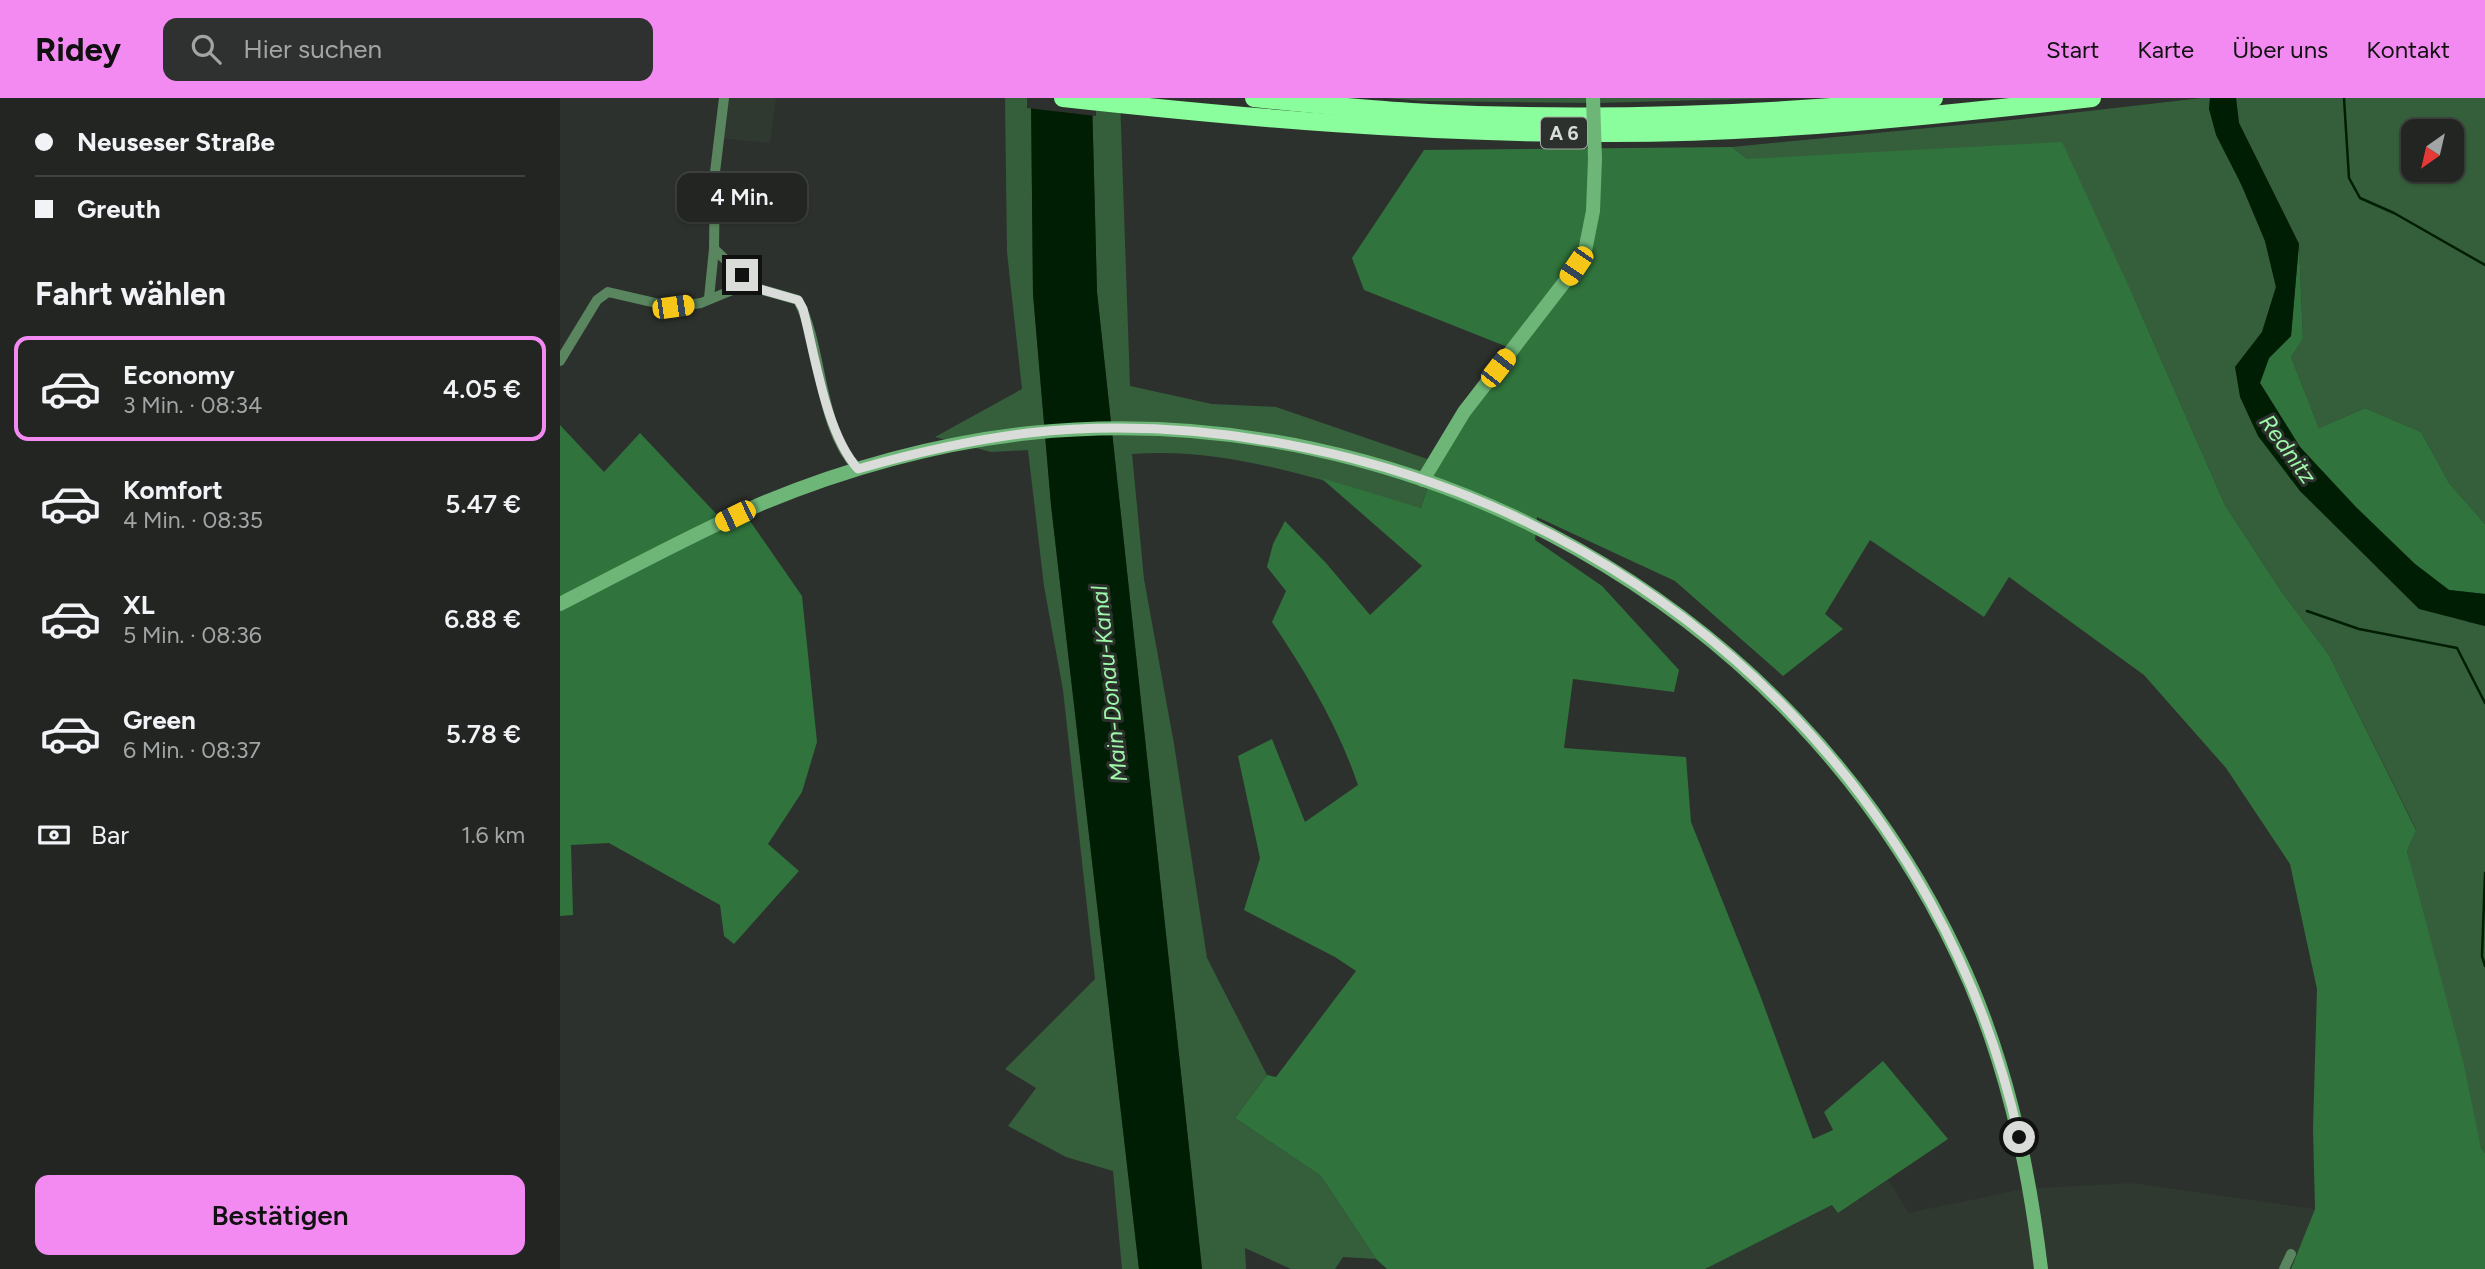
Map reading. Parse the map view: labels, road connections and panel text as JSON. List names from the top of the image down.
{
  "streets": {
    "highway": ["A 6"]
  },
  "water": ["Rednitz", "Main-Donau-Kanal"],
  "north": "bottom left",
  "page": {
    "header": "Ridey",
    "search": "Hier suchen",
    "nav": [
      "Start",
      "Karte",
      "Über uns",
      "Kontakt"
    ],
    "banner": ["Neuseser Straße", "Greuth"],
    "bubble": "4 Min.",
    "heading": "Fahrt wählen",
    "list": [
      {
        "name": "Economy",
        "note": "3 Min. · 08:34",
        "value": "4.05 €"
      },
      {
        "name": "Komfort",
        "note": "4 Min. · 08:35",
        "value": "5.47 €"
      },
      {
        "name": "XL",
        "note": "5 Min. · 08:36",
        "value": "6.88 €"
      },
      {
        "name": "Green",
        "note": "6 Min. · 08:37",
        "value": "5.78 €"
      }
    ],
    "pay": ["Bar", "1.6 km"],
    "buttons": "Bestätigen"
  }
}
